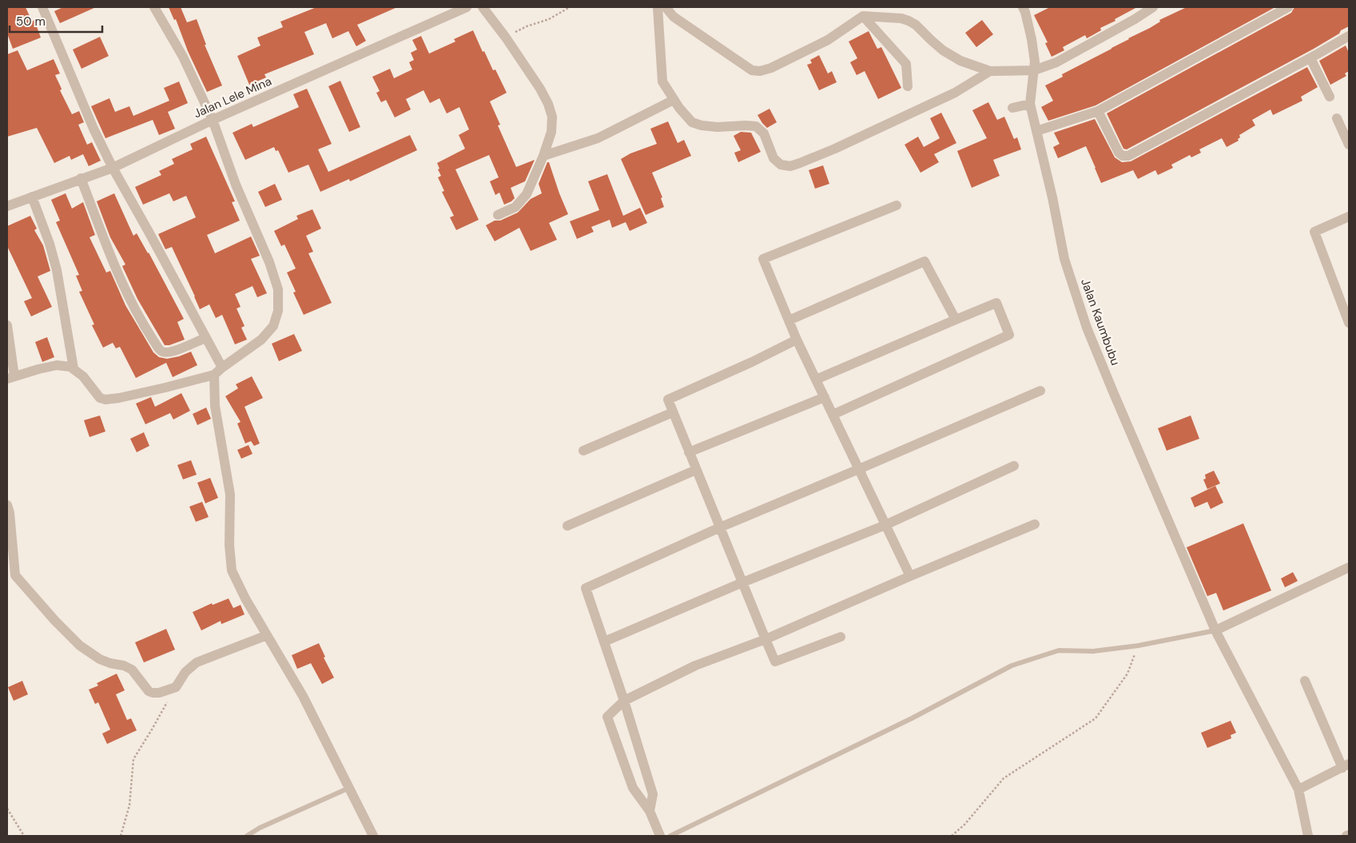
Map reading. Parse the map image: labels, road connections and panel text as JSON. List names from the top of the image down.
{
  "streets": {
    "street": ["Jalan Lele Mina", "Jalan Kaumbubu"]
  },
  "scale_bar": "50 m"
}
